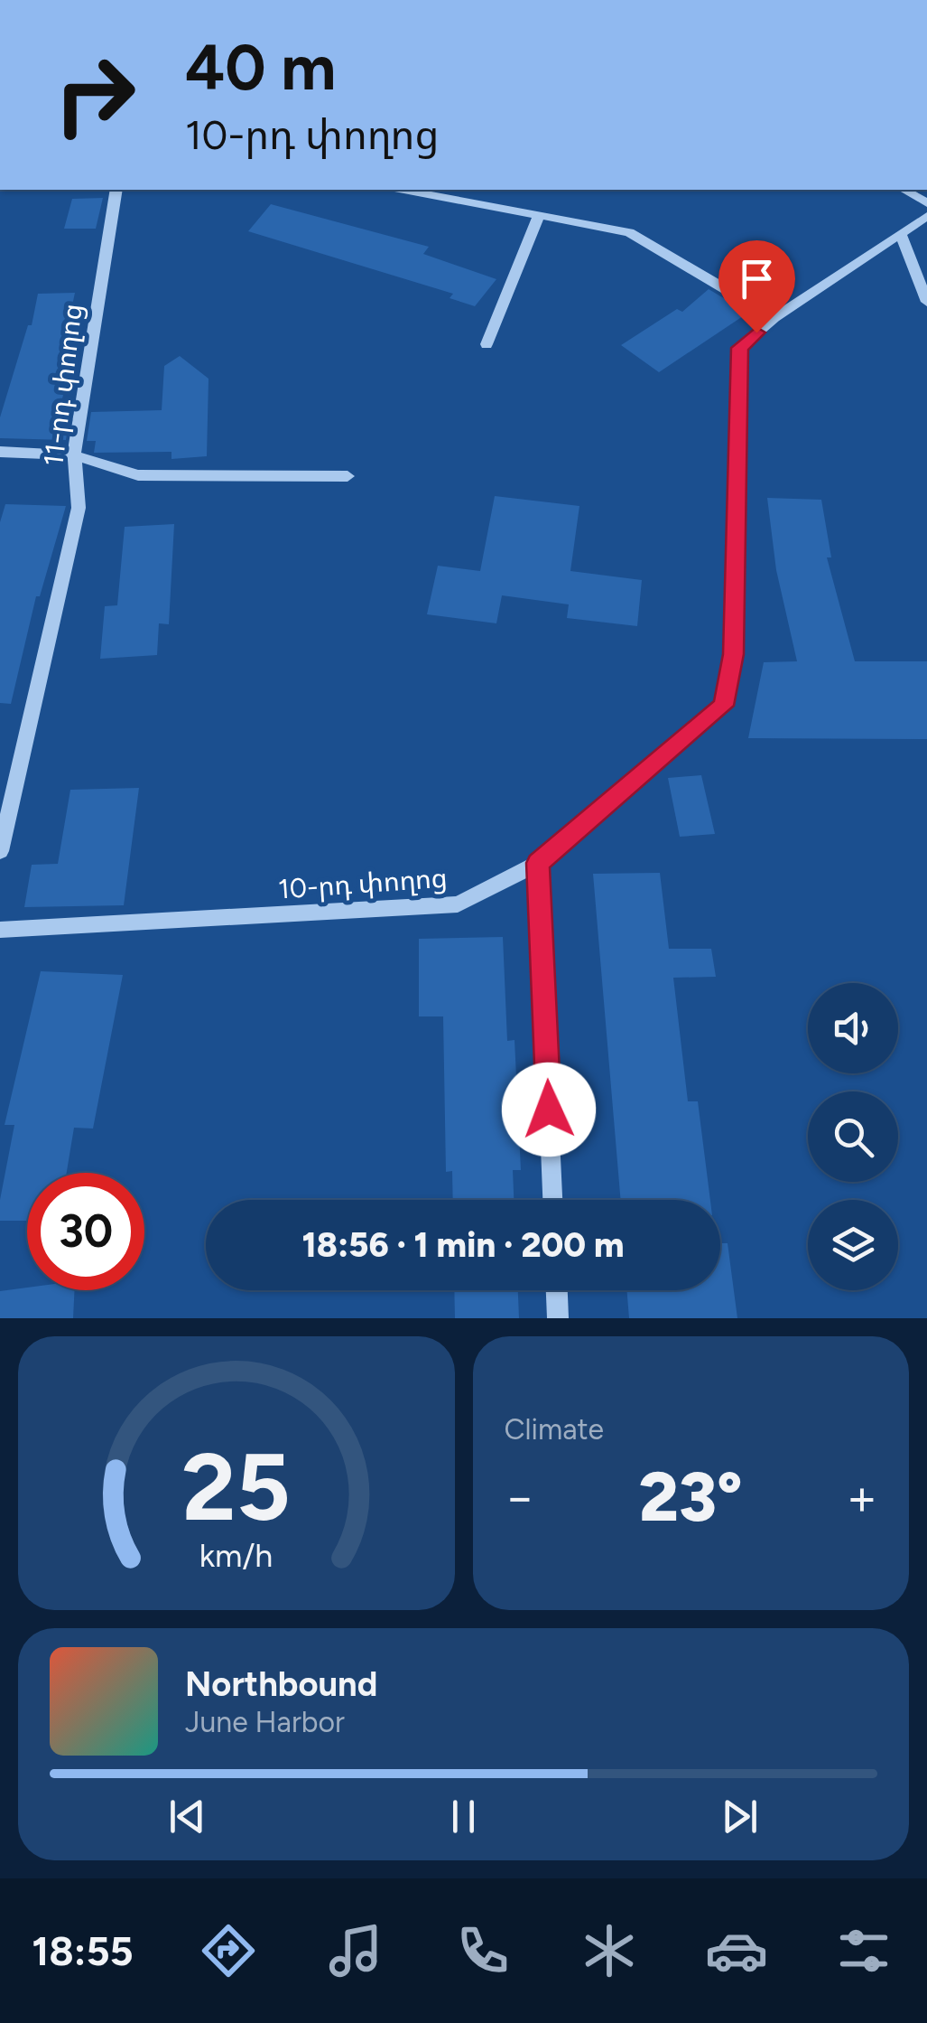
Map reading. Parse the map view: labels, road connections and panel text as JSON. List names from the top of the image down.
{
  "streets": {
    "street": ["11-րդ փողոց", "10-րդ փողոց"]
  },
  "page": {
    "turn": ["40 m", "10-րդ փողոց"],
    "limit": "30",
    "trip": "18:56 · 1 min · 200 m",
    "tile": "Climate",
    "heat": ["−", "23°", "+"],
    "song": ["Northbound", "June Harbor"],
    "tabs": "18:55",
    "gauge": ["25", "km/h"]
  }
}
